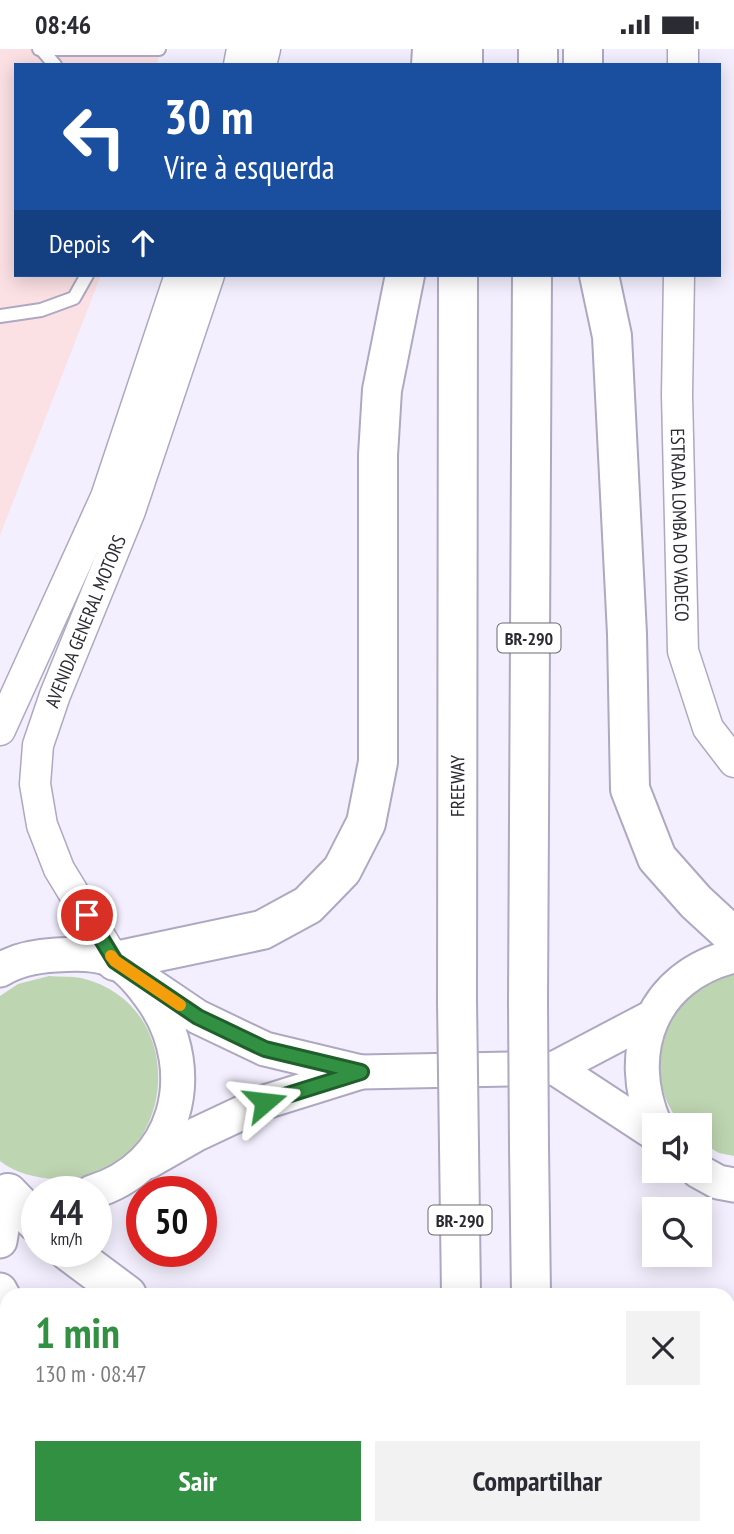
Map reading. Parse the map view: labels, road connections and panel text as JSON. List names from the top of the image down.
{
  "streets": {
    "highway": ["BR-290", "FREEWAY"],
    "street": ["ESTRADA LOMBA DO VADECO", "AVENIDA GENERAL MOTORS"]
  },
  "page": {
    "status": "08:46",
    "turn": ["30 m", "Vire à esquerda"],
    "then": "Depois",
    "speed": "44 km/h",
    "limit": "50",
    "heading": ["1 min", "130 m · 08:47"],
    "buttons": ["Sair", "Compartilhar"]
  }
}
